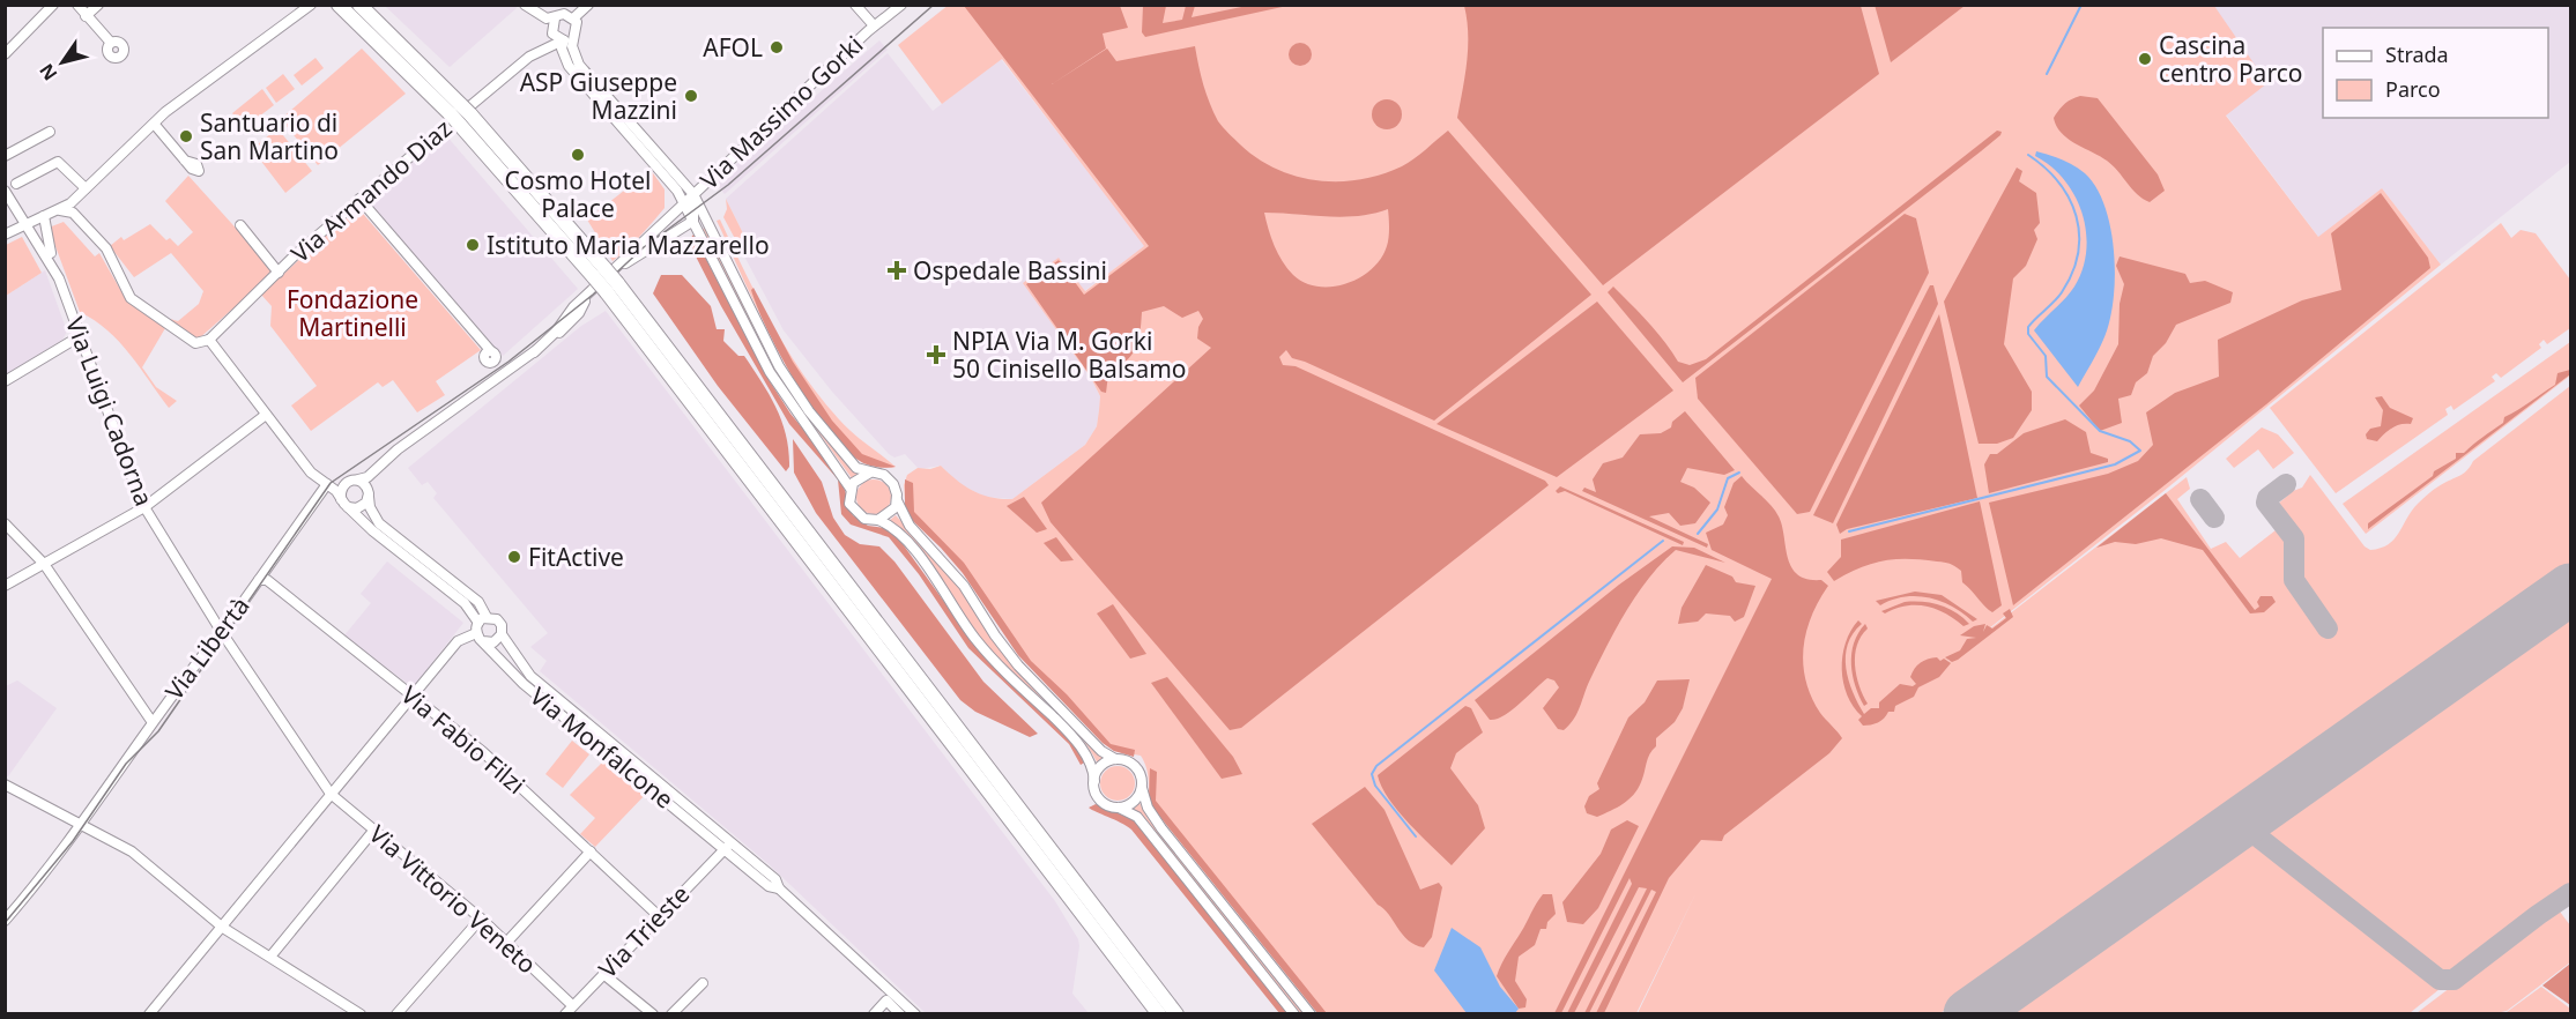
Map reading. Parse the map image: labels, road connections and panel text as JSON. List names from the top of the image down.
{
  "streets": {
    "street": [
      "Via Massimo Gorki",
      "Via Armando Diaz",
      "Via Luigi Cadorna",
      "Via Libertà",
      "Via Fabio Filzi",
      "Via Monfalcone",
      "Via Vittorio Veneto",
      "Via Trieste"
    ]
  },
  "crossings": [
    ["Via Luigi Cadorna", "Via Libertà"],
    ["Via Luigi Cadorna", "Via Vittorio Veneto"],
    ["Via Libertà", "Via Fabio Filzi"],
    ["Via Fabio Filzi", "Via Trieste"],
    ["Via Monfalcone", "Via Trieste"],
    ["Via Vittorio Veneto", "Via Trieste"]
  ],
  "parks": ["Fondazione Martinelli"],
  "places": {
    "other": [
      "AFOL",
      "Cascina centro Parco",
      "ASP Giuseppe Mazzini",
      "Santuario di San Martino",
      "Cosmo Hotel Palace",
      "Istituto Maria Mazzarello",
      "FitActive"
    ],
    "health": ["Ospedale Bassini", "NPIA Via M. Gorki 50 Cinisello Balsamo"]
  },
  "legend": ["Strada", "Parco"],
  "north": "bottom left"
}
